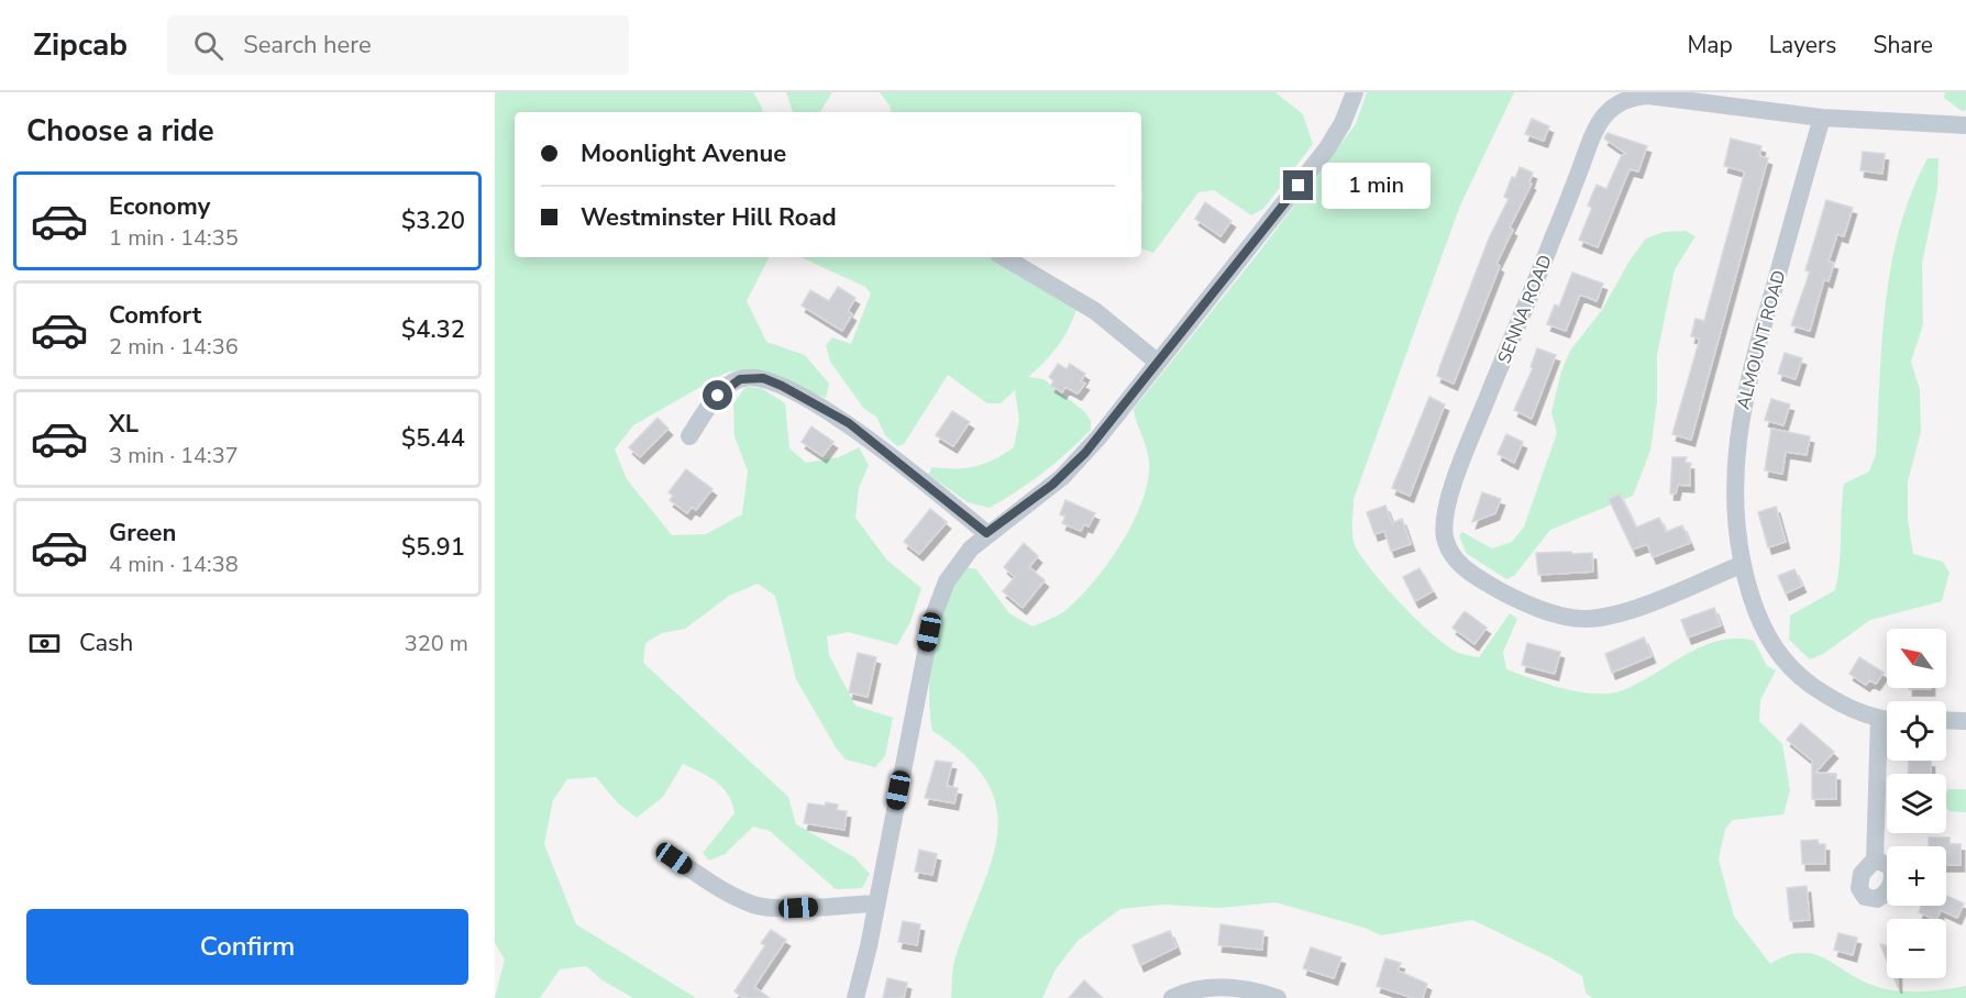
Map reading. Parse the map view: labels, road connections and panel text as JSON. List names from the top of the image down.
{
  "streets": {
    "street": ["SENNA ROAD", "ALMOUNT ROAD"]
  },
  "crossings": [
    ["SENNA ROAD", "ALMOUNT ROAD"]
  ],
  "north": "top left",
  "page": {
    "header": "Zipcab",
    "search": "Search here",
    "nav": ["Map", "Layers", "Share"],
    "heading": "Choose a ride",
    "banner": ["Moonlight Avenue", "Westminster Hill Road"],
    "bubble": "1 min",
    "list": [
      {
        "name": "Economy",
        "note": "1 min · 14:35",
        "value": "$3.20"
      },
      {
        "name": "Comfort",
        "note": "2 min · 14:36",
        "value": "$4.32"
      },
      {
        "name": "XL",
        "note": "3 min · 14:37",
        "value": "$5.44"
      },
      {
        "name": "Green",
        "note": "4 min · 14:38",
        "value": "$5.91"
      }
    ],
    "pay": ["Cash", "320 m"],
    "map_buttons": ["+", "−"],
    "buttons": "Confirm"
  }
}
